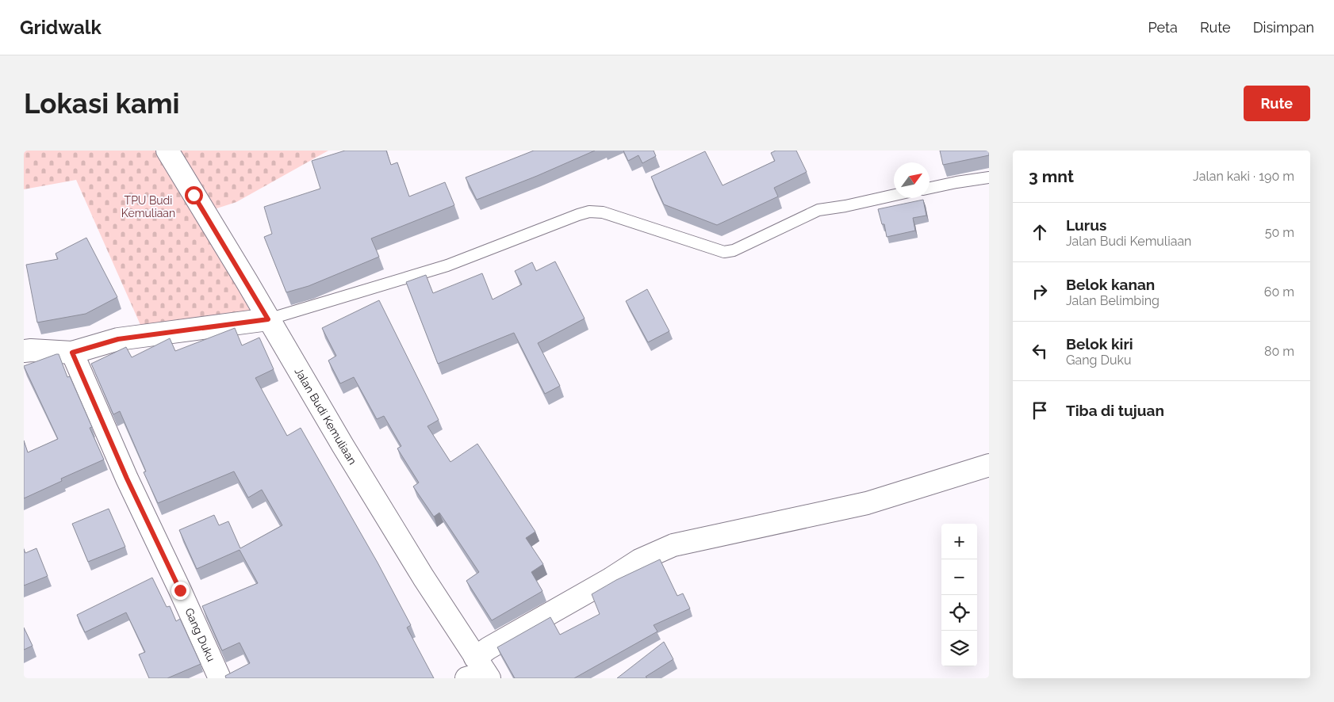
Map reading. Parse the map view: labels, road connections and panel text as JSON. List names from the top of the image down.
{
  "streets": {
    "street": ["Jalan Budi Kemuliaan", "Gang Duku"]
  },
  "parks": ["TPU Budi Kemuliaan"],
  "north": "top right",
  "page": {
    "header": "Gridwalk",
    "nav": ["Peta", "Rute", "Disimpan"],
    "buttons": "Rute",
    "title": "Lokasi kami",
    "heading": ["3 mnt", "Jalan kaki · 190 m"],
    "list": [
      ["Lurus", "Jalan Budi Kemuliaan", "50 m"],
      ["Belok kanan", "Jalan Belimbing", "60 m"],
      ["Belok kiri", "Gang Duku", "80 m"],
      "Tiba di tujuan"
    ],
    "map_buttons": ["+", "−"]
  }
}
